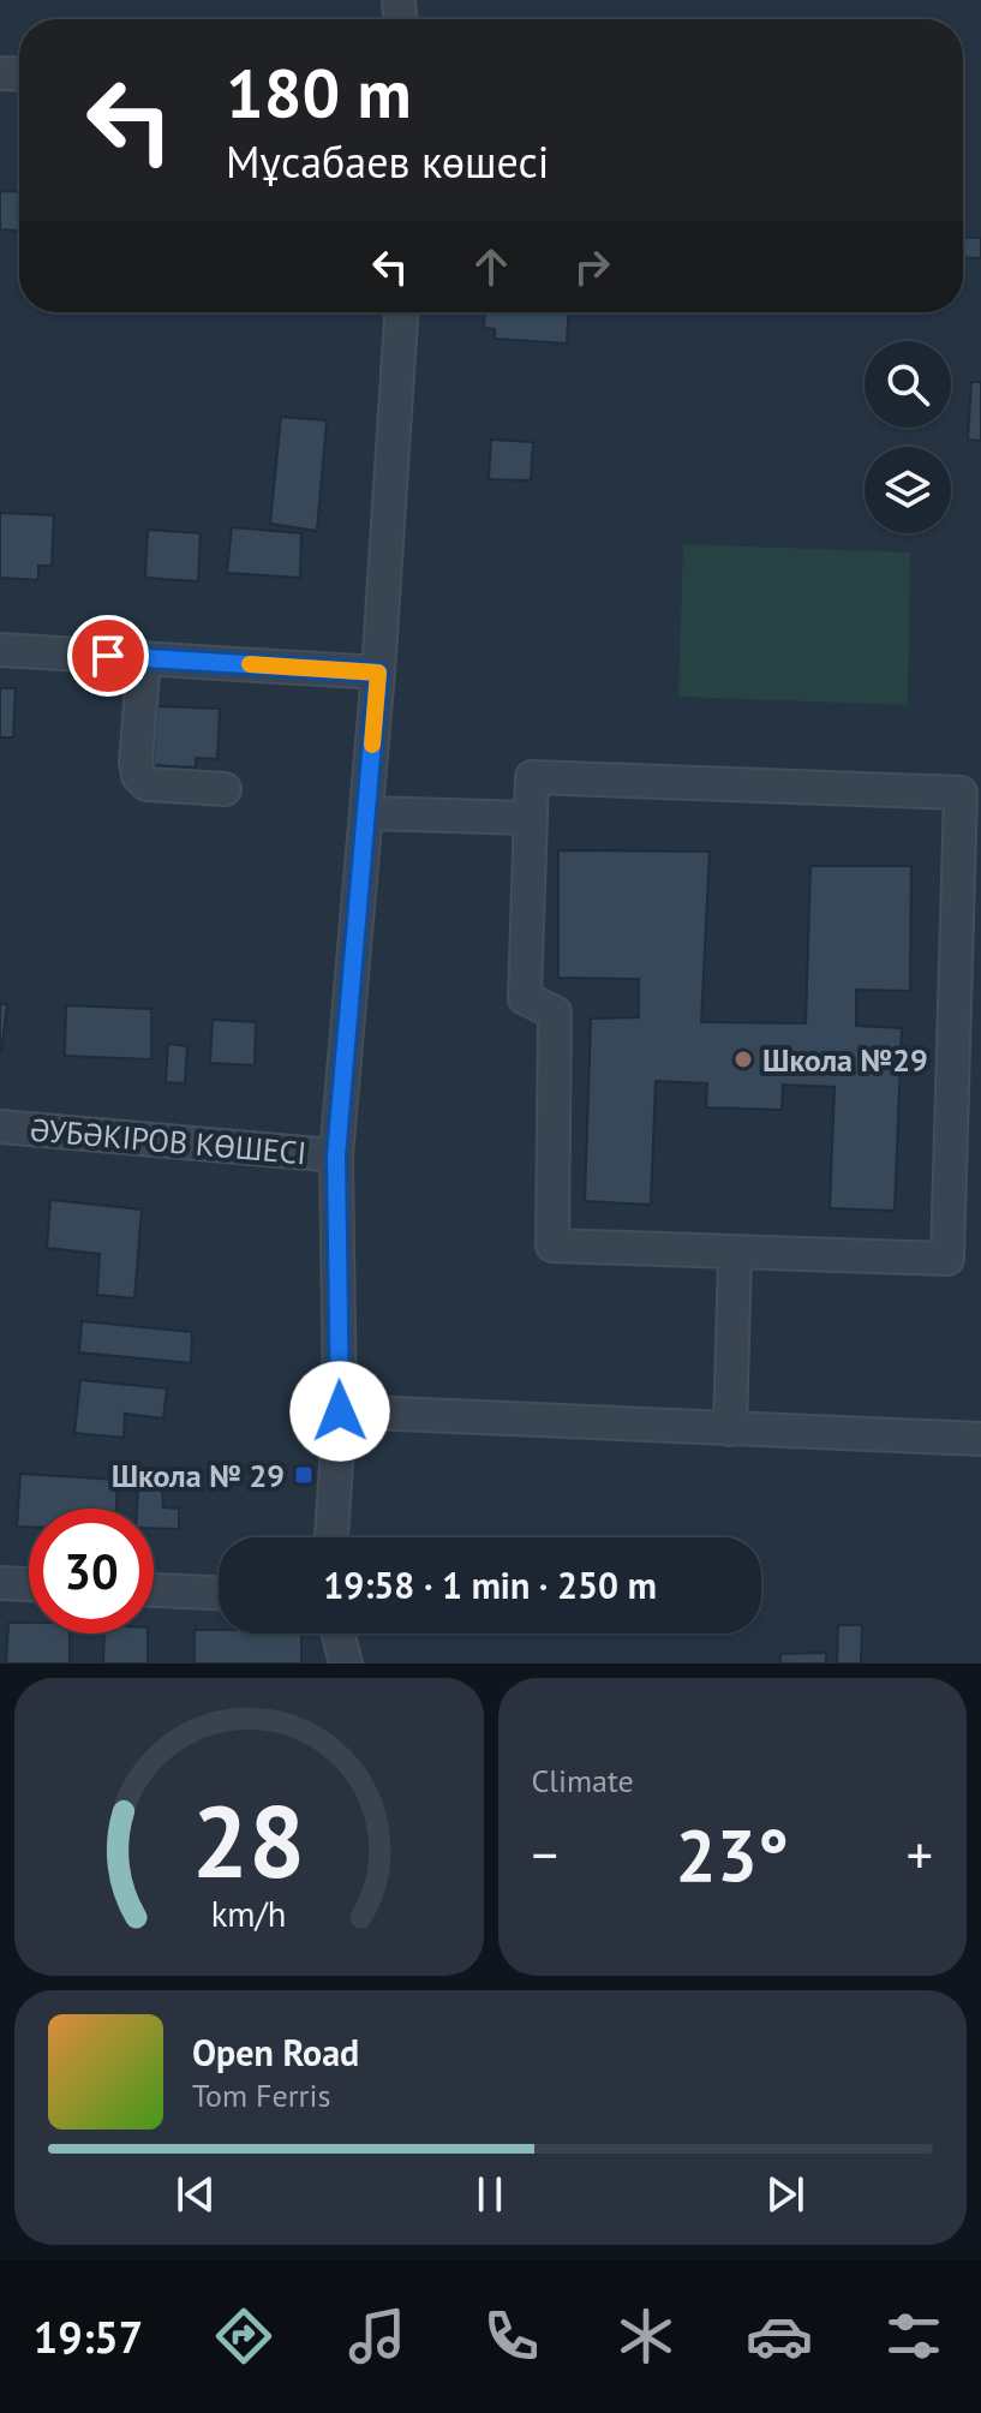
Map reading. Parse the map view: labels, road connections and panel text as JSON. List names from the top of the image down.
{
  "streets": {
    "street": ["ӘУБӘКІРОВ КӨШЕСІ"]
  },
  "places": {
    "other": ["Школа №29"],
    "transit": ["Школа № 29"]
  },
  "page": {
    "turn": ["180 m", "Мұсабаев көшесі"],
    "limit": "30",
    "trip": "19:58 · 1 min · 250 m",
    "tile": "Climate",
    "heat": ["−", "23°", "+"],
    "song": ["Open Road", "Tom Ferris"],
    "tabs": "19:57",
    "gauge": ["28", "km/h"]
  }
}
